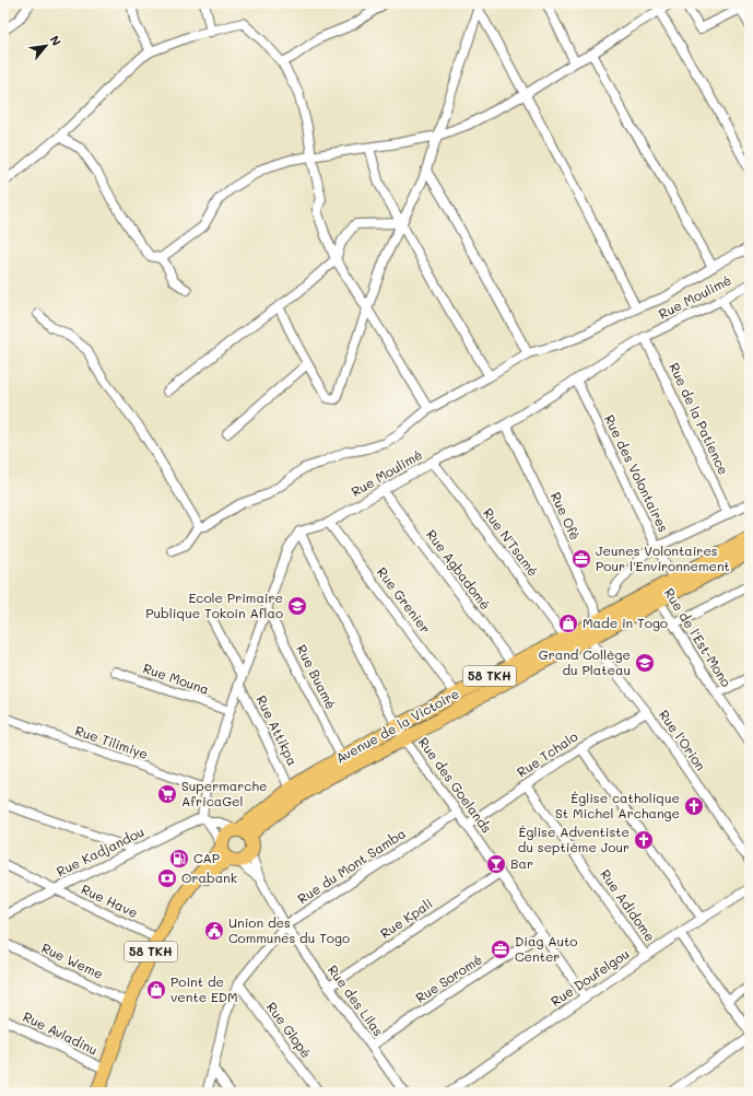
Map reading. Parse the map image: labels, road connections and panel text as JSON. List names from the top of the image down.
{
  "streets": {
    "highway": ["58 TKH", "Avenue de la Victoire"],
    "street": [
      "Rue Moulimé",
      "Rue de la Patience",
      "Rue des Volontaires",
      "Rue Ofè",
      "Rue N'Tsamé",
      "Rue Agbadomé",
      "Rue Grenier",
      "Rue de l'Est-Mono",
      "Rue Buamé",
      "Rue Mouna",
      "Rue Attikpa",
      "Rue l'Orion",
      "Rue Tilimiye",
      "Rue Tchalo",
      "Rue des Goelands",
      "Rue Kadjandou",
      "Rue du Mont Samba",
      "Rue Have",
      "Rue Adidome",
      "Rue Kpali",
      "Rue Weme",
      "Rue Doufelgou",
      "Rue Soromé",
      "Rue des Lilas",
      "Rue Glopé",
      "Rue Avladinu"
    ]
  },
  "crossings": [
    ["Rue Moulimé", "Rue de la Patience"],
    ["Rue Moulimé", "Rue des Volontaires"],
    ["Rue Moulimé", "Rue Ofè"],
    ["Rue Moulimé", "Rue N'Tsamé"],
    ["Rue Moulimé", "Rue Agbadomé"],
    ["Rue Moulimé", "Rue Grenier"],
    ["Rue Moulimé", "Rue des Goelands"],
    ["Rue des Volontaires", "Avenue de la Victoire"],
    ["Rue Ofè", "Avenue de la Victoire"],
    ["Rue N'Tsamé", "Avenue de la Victoire"],
    ["Rue Agbadomé", "Avenue de la Victoire"],
    ["Rue Grenier", "Avenue de la Victoire"],
    ["Rue de l'Est-Mono", "Avenue de la Victoire"],
    ["58 TKH", "Rue Have"],
    ["58 TKH", "Rue Weme"],
    ["58 TKH", "Rue des Lilas"],
    ["58 TKH", "Rue Avladinu"],
    ["Rue Buamé", "Avenue de la Victoire"],
    ["Avenue de la Victoire", "Rue Attikpa"],
    ["Avenue de la Victoire", "Rue l'Orion"],
    ["Avenue de la Victoire", "Rue des Goelands"],
    ["Rue l'Orion", "Rue Tchalo"],
    ["Rue Tchalo", "Rue des Goelands"],
    ["Rue Tchalo", "Rue Adidome"],
    ["Rue des Goelands", "Rue du Mont Samba"],
    ["Rue des Goelands", "Rue Kpali"],
    ["Rue des Goelands", "Rue Doufelgou"],
    ["Rue des Goelands", "Rue Soromé"],
    ["Rue Kadjandou", "Rue Have"],
    ["Rue du Mont Samba", "Rue des Lilas"],
    ["Rue du Mont Samba", "Rue Glopé"],
    ["Rue Adidome", "Rue Doufelgou"],
    ["Rue Kpali", "Rue des Lilas"],
    ["Rue Soromé", "Rue des Lilas"]
  ],
  "places": {
    "office": ["Jeunes Volontaires Pour l'Environnement", "Diag Auto Center"],
    "school or university": ["Ecole Primaire Publique Tokoin Aflao", "Grand Collège du Plateau"],
    "shop": ["Made in Togo", "Point de vente EDM"],
    "supermarket": ["Supermarche AfricaGel"],
    "church": ["Église catholique St Michel Archange", "Église Adventiste du septième Jour"],
    "fuel station": ["CAP"],
    "bar": ["Bar"],
    "bank": ["Orabank"],
    "public building": ["Union des Communes du Togo"]
  },
  "north": "top right"
}
